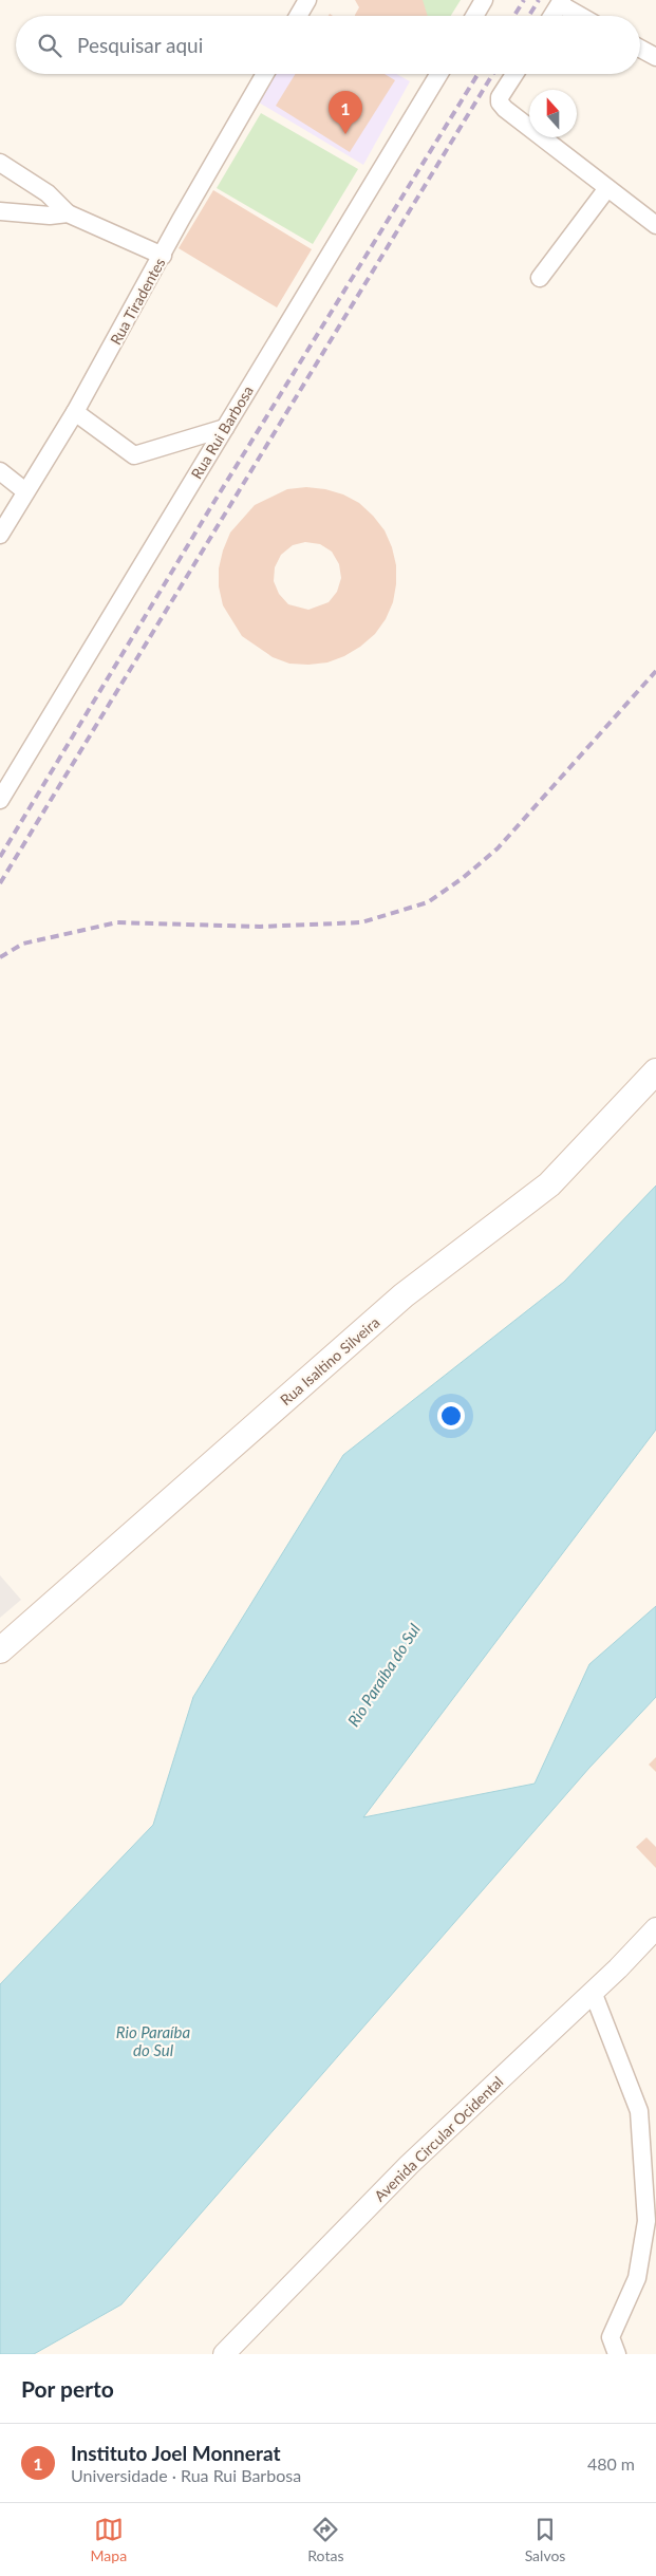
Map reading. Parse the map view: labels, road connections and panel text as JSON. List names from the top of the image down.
{
  "streets": {
    "main road": ["Rua Isaltino Silveira"],
    "street": ["Rua Tiradentes", "Rua Rui Barbosa", "Avenida Circular Ocidental"]
  },
  "water": ["Rio Paraíba do Sul"],
  "north": "top",
  "page": {
    "search": "Pesquisar aqui",
    "pins": "1",
    "heading": "Por perto",
    "list": [
      {
        "mark": "1",
        "name": "Instituto Joel Monnerat",
        "note": "Universidade · Rua Rui Barbosa",
        "value": "480 m"
      }
    ],
    "nav": ["Mapa", "Rotas", "Salvos"]
  }
}
